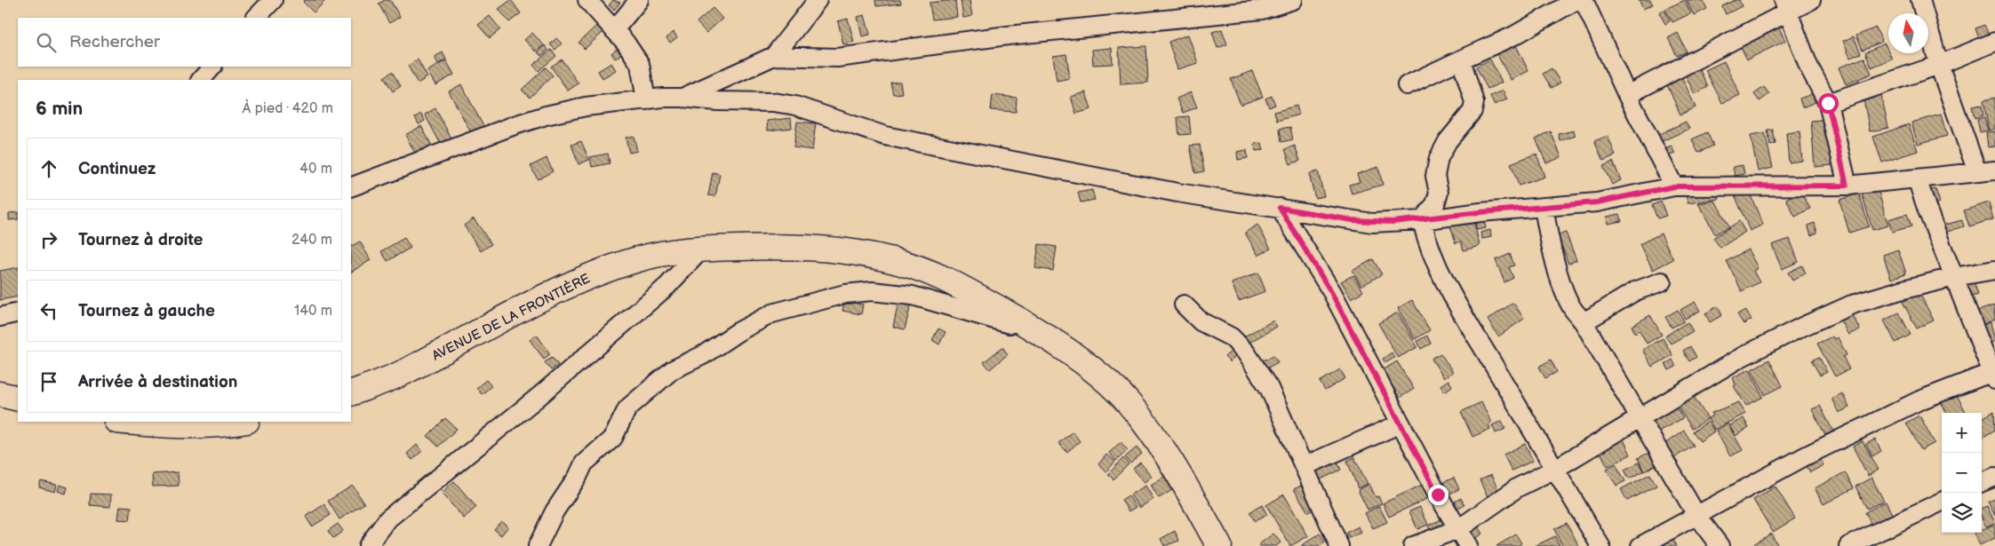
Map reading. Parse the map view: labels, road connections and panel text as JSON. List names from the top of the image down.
{
  "streets": {
    "street": ["AVENUE DE LA FRONTIÈRE"]
  },
  "north": "top",
  "page": {
    "search": "Rechercher",
    "heading": ["6 min", "À pied · 420 m"],
    "list": [
      ["Continuez", "40 m"],
      ["Tournez à droite", "240 m"],
      ["Tournez à gauche", "140 m"],
      "Arrivée à destination"
    ],
    "map_buttons": ["+", "−"]
  }
}
